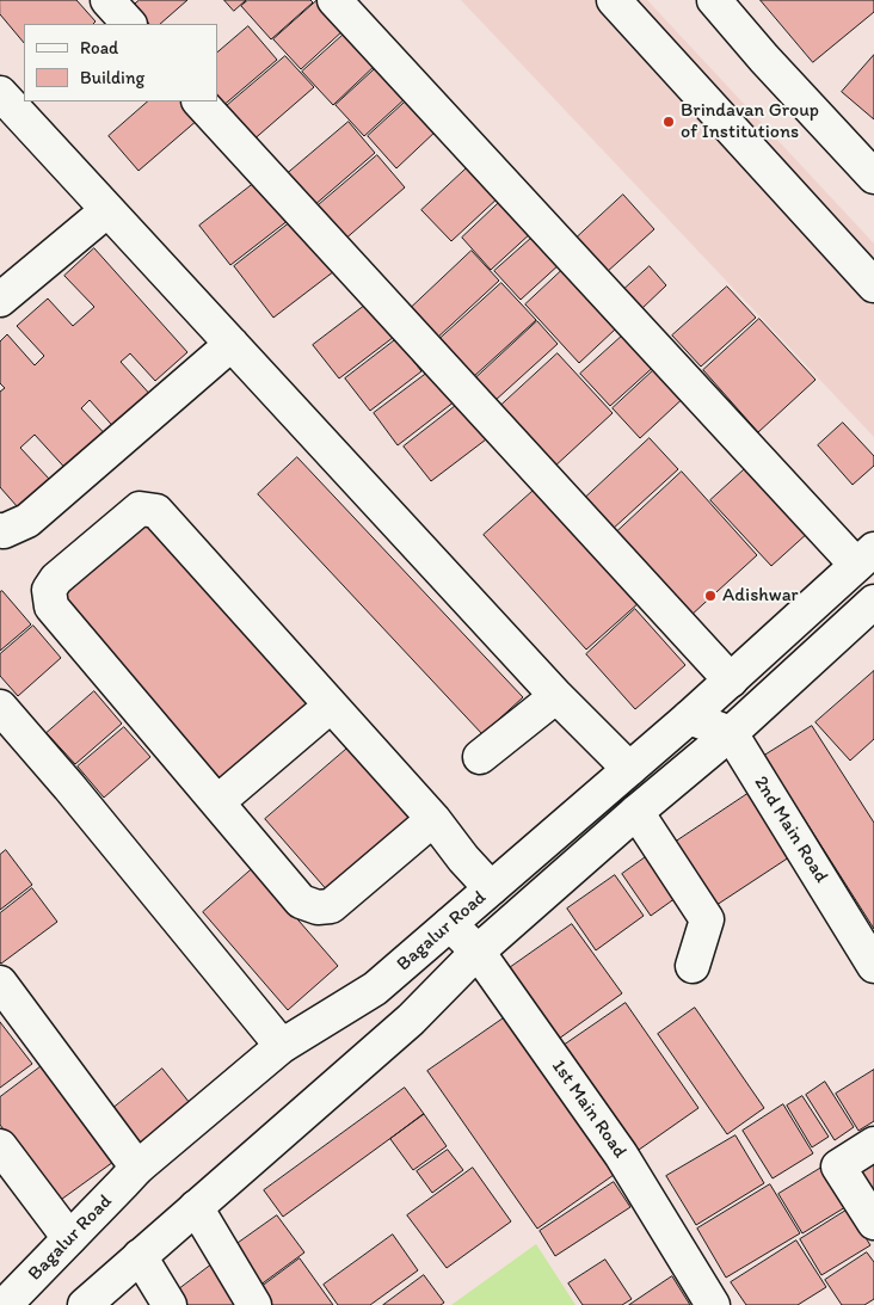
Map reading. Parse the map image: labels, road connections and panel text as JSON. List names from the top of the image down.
{
  "streets": {
    "street": ["2nd Main Road", "Bagalur Road", "1st Main Road"]
  },
  "crossings": [
    ["2nd Main Road", "Bagalur Road"],
    ["Bagalur Road", "1st Main Road"]
  ],
  "places": ["Brindavan Group of Institutions", "Adishwar"],
  "legend": ["Road", "Building"]
}
